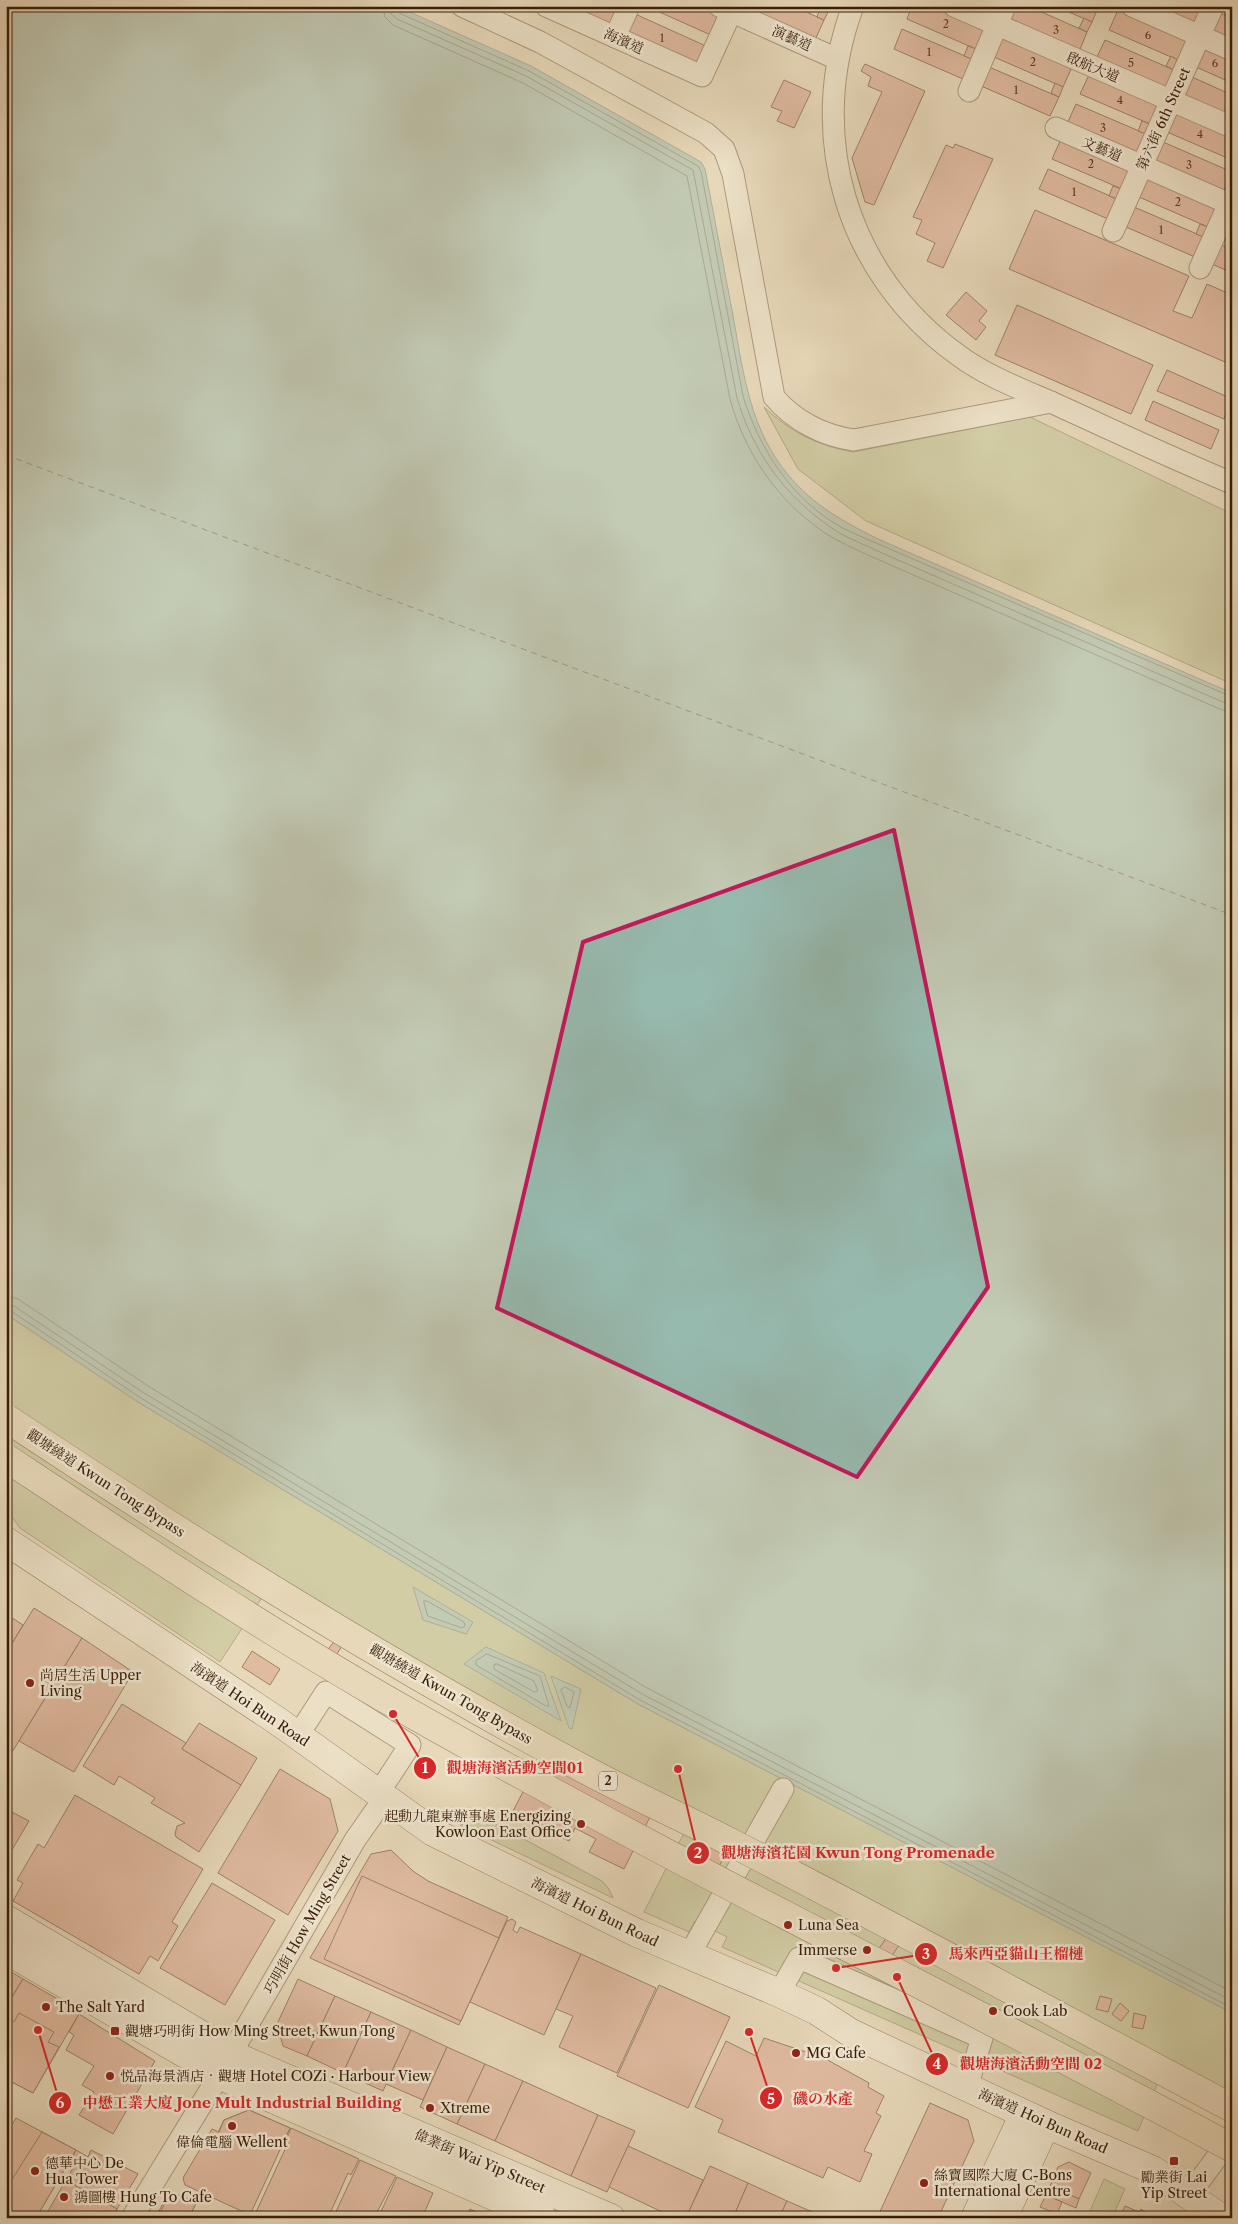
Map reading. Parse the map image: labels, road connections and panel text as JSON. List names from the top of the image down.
{
  "streets": {
    "highway": ["觀塘繞道 Kwun Tong Bypass", "2"],
    "main road": ["海濱道 Hoi Bun Road", "偉業街 Wai Yip Street"],
    "street": [
      "演藝道",
      "海濱道",
      "啟航大道",
      "第六街 6th Street",
      "文藝道",
      "巧明街 How Ming Street"
    ]
  },
  "crossings": [
    ["演藝道", "海濱道"],
    ["啟航大道", "第六街 6th Street"],
    ["第六街 6th Street", "文藝道"],
    ["海濱道 Hoi Bun Road", "巧明街 How Ming Street"],
    ["巧明街 How Ming Street", "偉業街 Wai Yip Street"]
  ],
  "places": {
    "other": [
      "尚居生活 Upper Living",
      "觀塘海濱活動空間01",
      "觀塘海濱花園 Kwun Tong Promenade",
      "起動九龍東辦事處 Energizing Kowloon East Office",
      "Luna Sea",
      "Immerse",
      "馬來西亞貓山王榴槤",
      "觀塘海濱活動空間 02",
      "The Salt Yard",
      "Cook Lab",
      "中懋工業大廈 Jone Mult Industrial Building",
      "磯の水產",
      "MG Cafe",
      "悦品海景酒店‧觀塘 Hotel COZi ∙ Harbour View",
      "Xtreme",
      "偉倫電腦 Wellent",
      "德華中心 De Hua Tower",
      "絲寶國際大廈 C-Bons International Centre",
      "鴻圖樓 Hung To Cafe"
    ],
    "transit": ["觀塘巧明街 How Ming Street, Kwun Tong", "勵業街 Lai Yip Street"]
  },
  "house_numbers": [
    "2",
    "3",
    "6",
    "1",
    "1",
    "2",
    "5",
    "6",
    "1",
    "4",
    "3",
    "4",
    "2",
    "3",
    "1",
    "2",
    "1"
  ]
}
